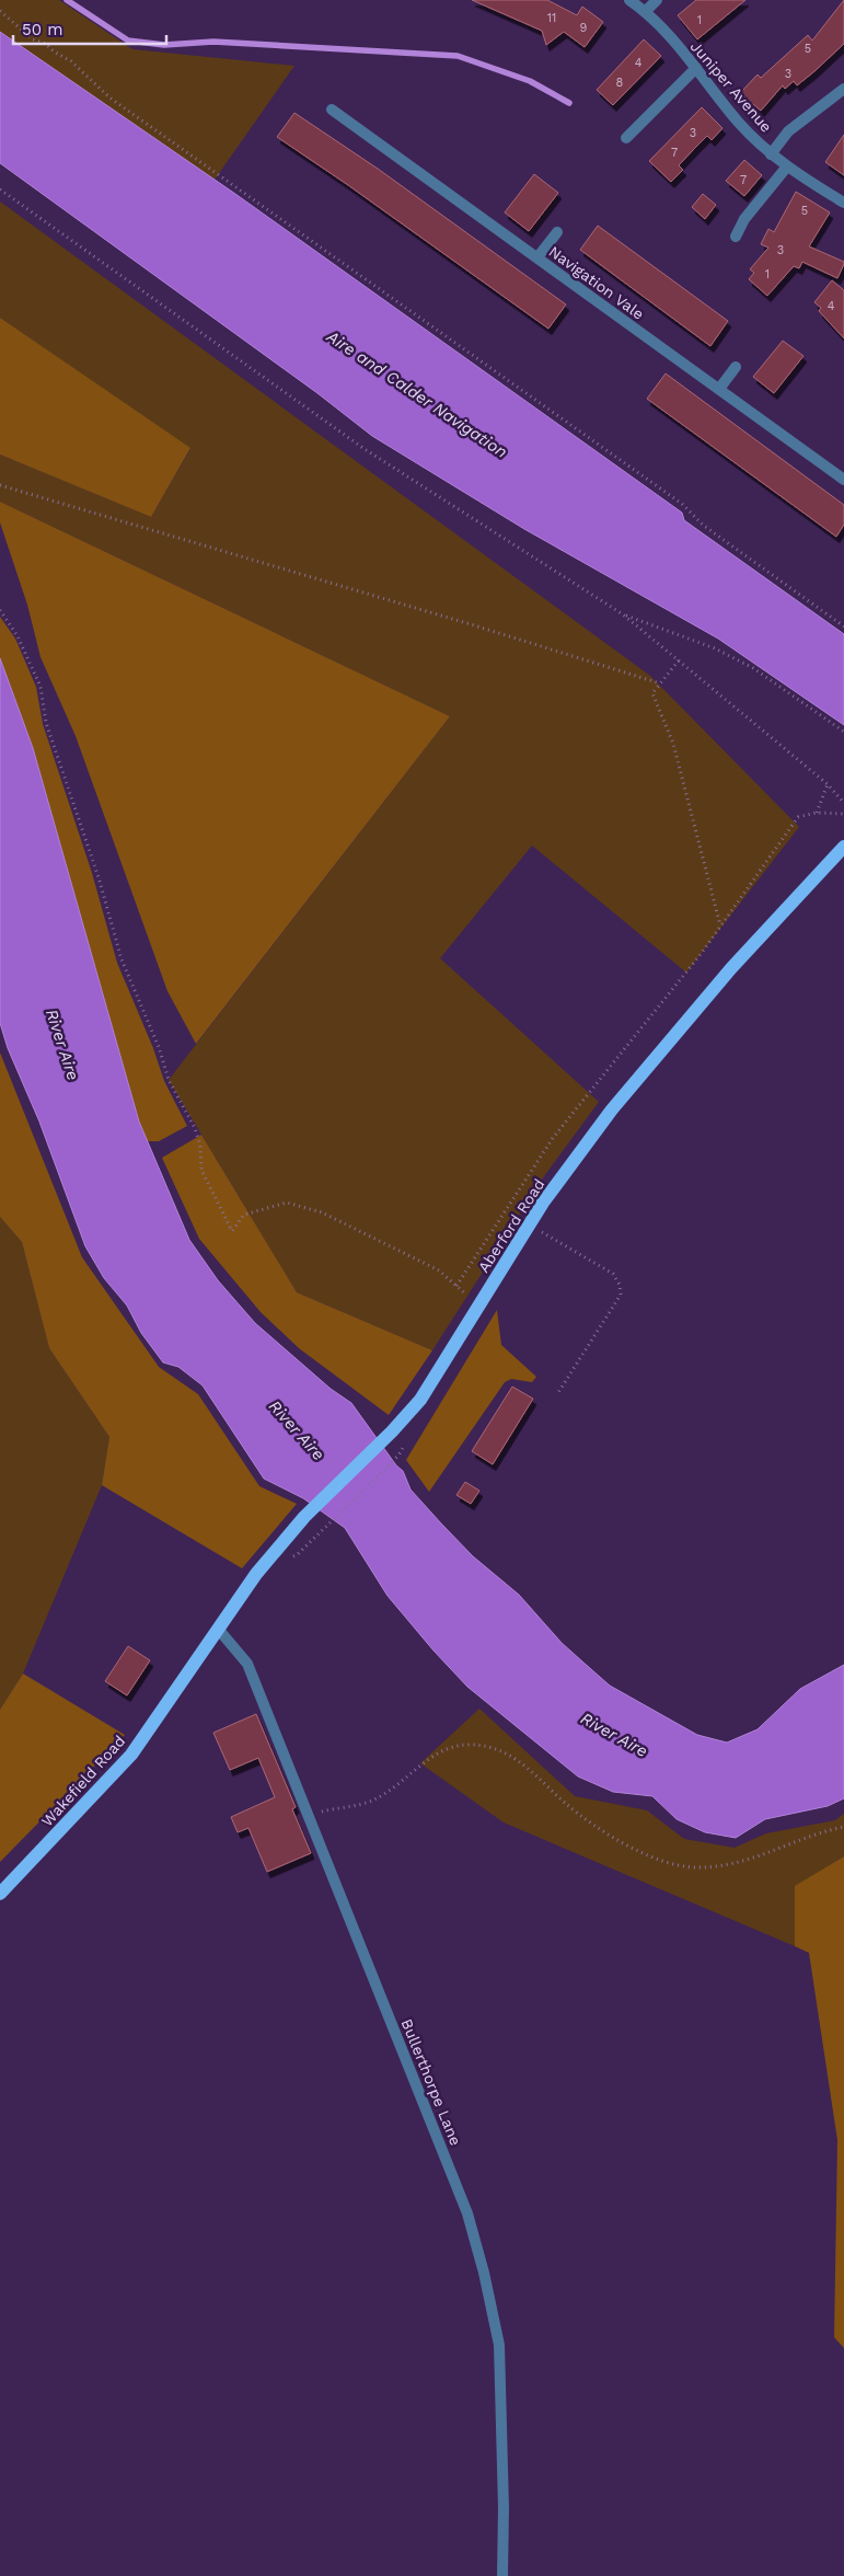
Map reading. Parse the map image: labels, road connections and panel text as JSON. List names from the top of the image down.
{
  "streets": {
    "main road": ["Aberford Road", "Wakefield Road"],
    "street": ["Juniper Avenue", "Navigation Vale", "Bullerthorpe Lane"]
  },
  "crossings": [
    ["Aberford Road", "Wakefield Road"],
    ["Aberford Road", "Bullerthorpe Lane"],
    ["Wakefield Road", "Bullerthorpe Lane"]
  ],
  "water": ["Aire and Calder Navigation", "River Aire"],
  "house_numbers": [
    "11",
    "1",
    "9",
    "5",
    "4",
    "3",
    "8",
    "3",
    "7",
    "7",
    "5",
    "3",
    "1",
    "4"
  ],
  "scale_bar": "50 m"
}
